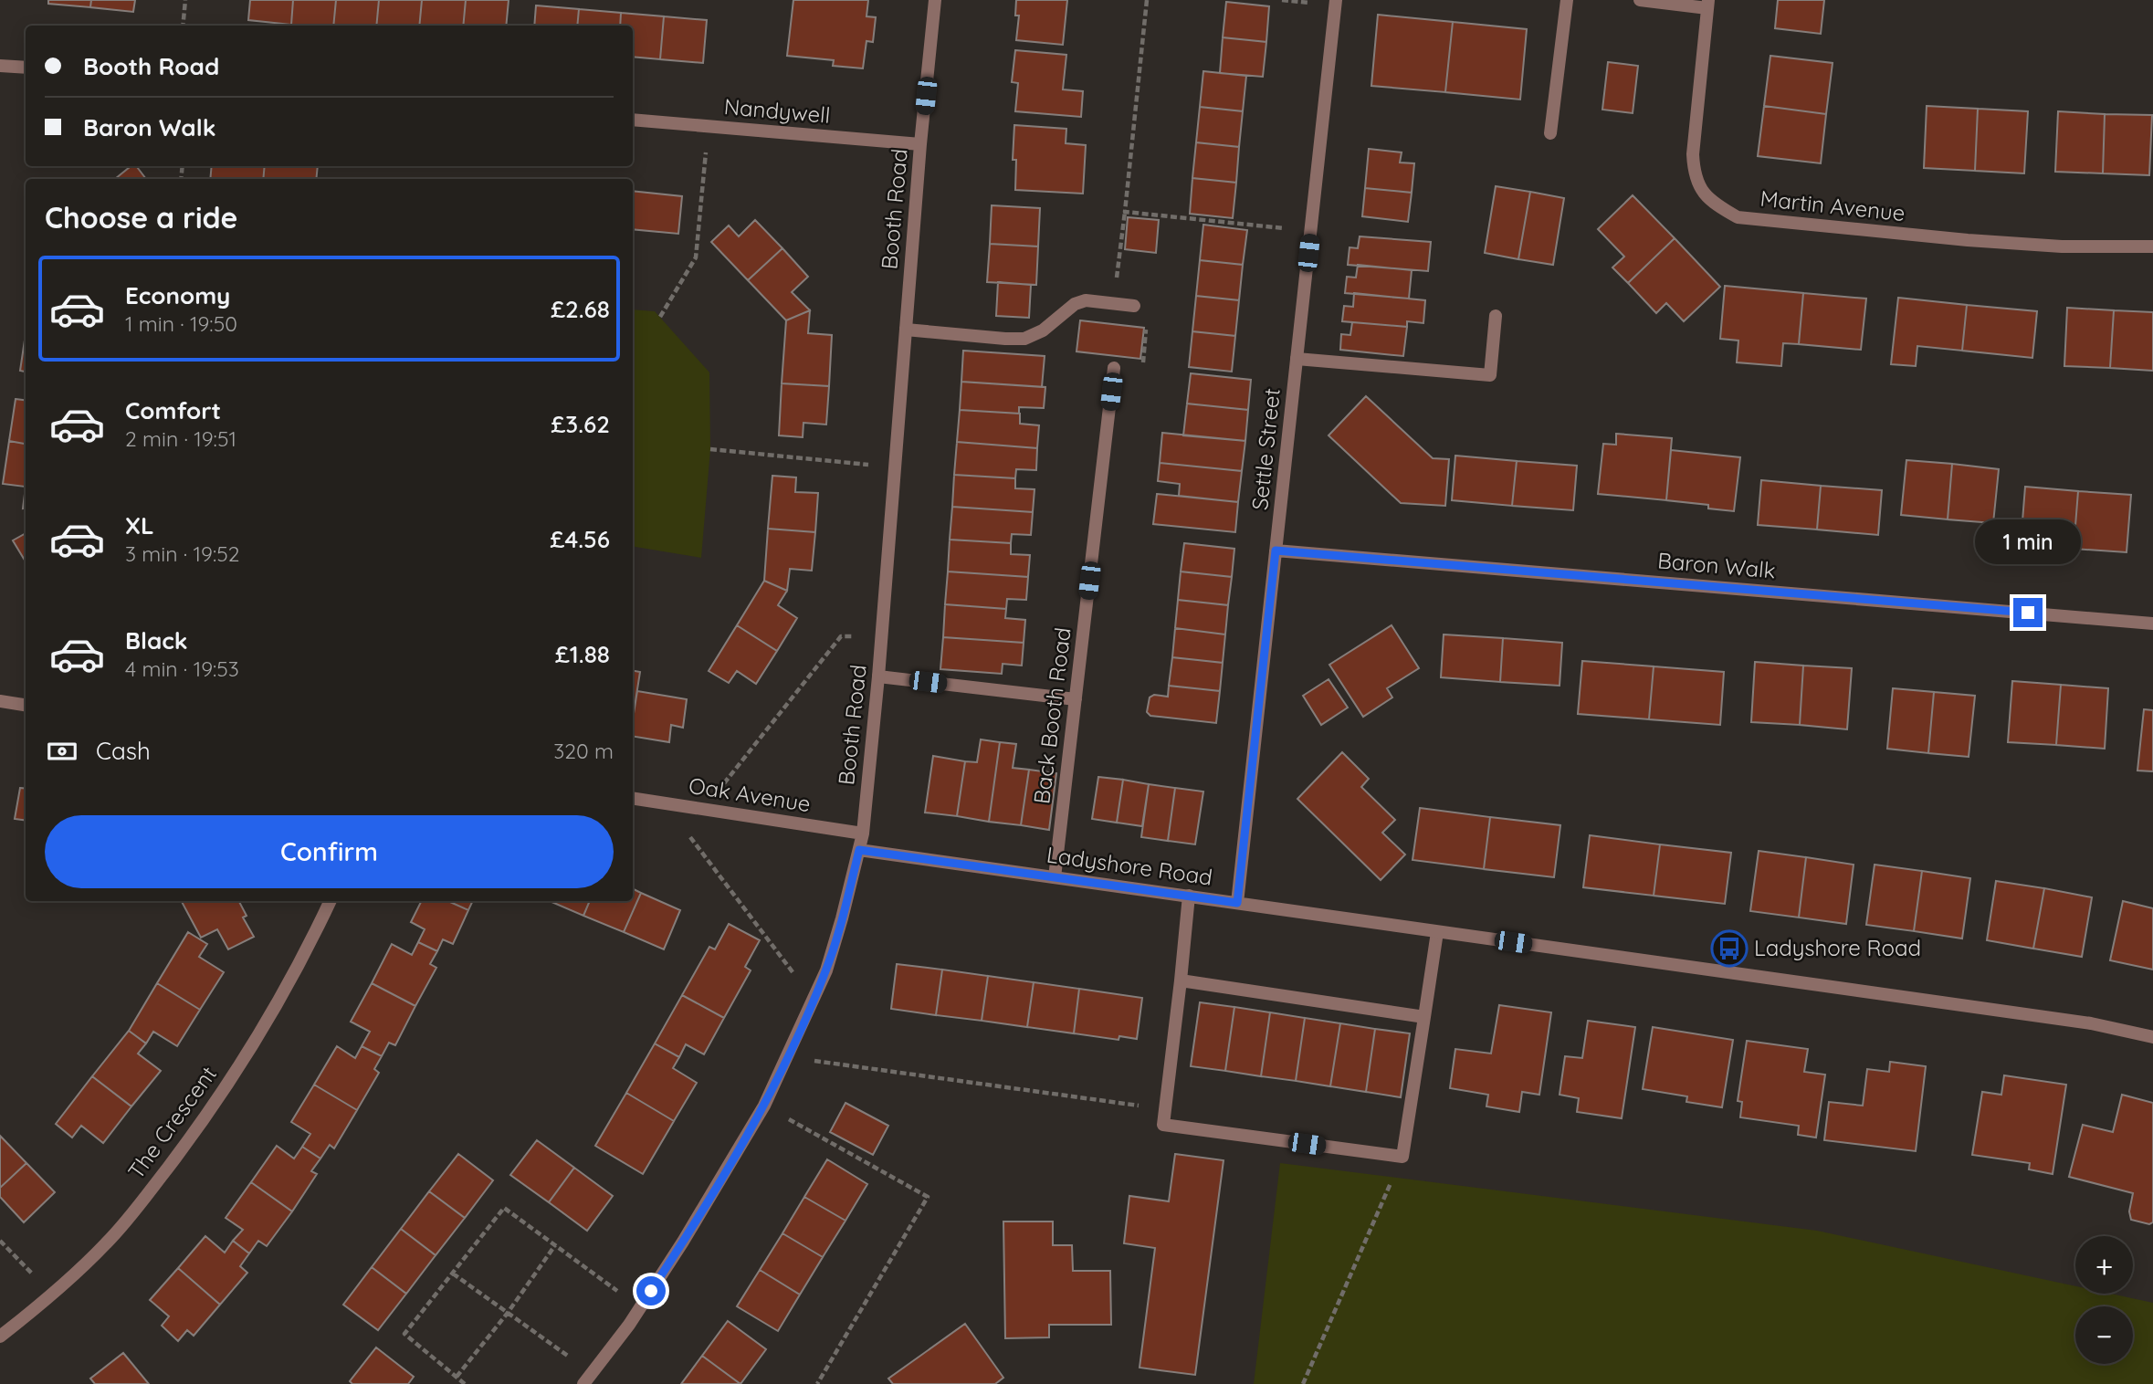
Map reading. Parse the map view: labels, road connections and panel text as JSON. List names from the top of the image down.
{
  "streets": {
    "street": [
      "Nandywell",
      "Martin Avenue",
      "Booth Road",
      "Settle Street",
      "Baron Walk",
      "Back Booth Road",
      "Oak Avenue",
      "Ladyshore Road",
      "The Crescent"
    ]
  },
  "crossings": [
    ["Nandywell", "Booth Road"],
    ["Booth Road", "Oak Avenue"],
    ["Booth Road", "Ladyshore Road"],
    ["Settle Street", "Baron Walk"],
    ["Settle Street", "Ladyshore Road"],
    ["Back Booth Road", "Ladyshore Road"]
  ],
  "places": {
    "bus stop": ["Ladyshore Road"]
  },
  "page": {
    "banner": ["Booth Road", "Baron Walk"],
    "heading": "Choose a ride",
    "list": [
      {
        "name": "Economy",
        "note": "1 min · 19:50",
        "value": "£2.68"
      },
      {
        "name": "Comfort",
        "note": "2 min · 19:51",
        "value": "£3.62"
      },
      {
        "name": "XL",
        "note": "3 min · 19:52",
        "value": "£4.56"
      },
      {
        "name": "Black",
        "note": "4 min · 19:53",
        "value": "£1.88"
      }
    ],
    "bubble": "1 min",
    "pay": ["Cash", "320 m"],
    "buttons": "Confirm",
    "map_buttons": ["+", "−"]
  }
}
